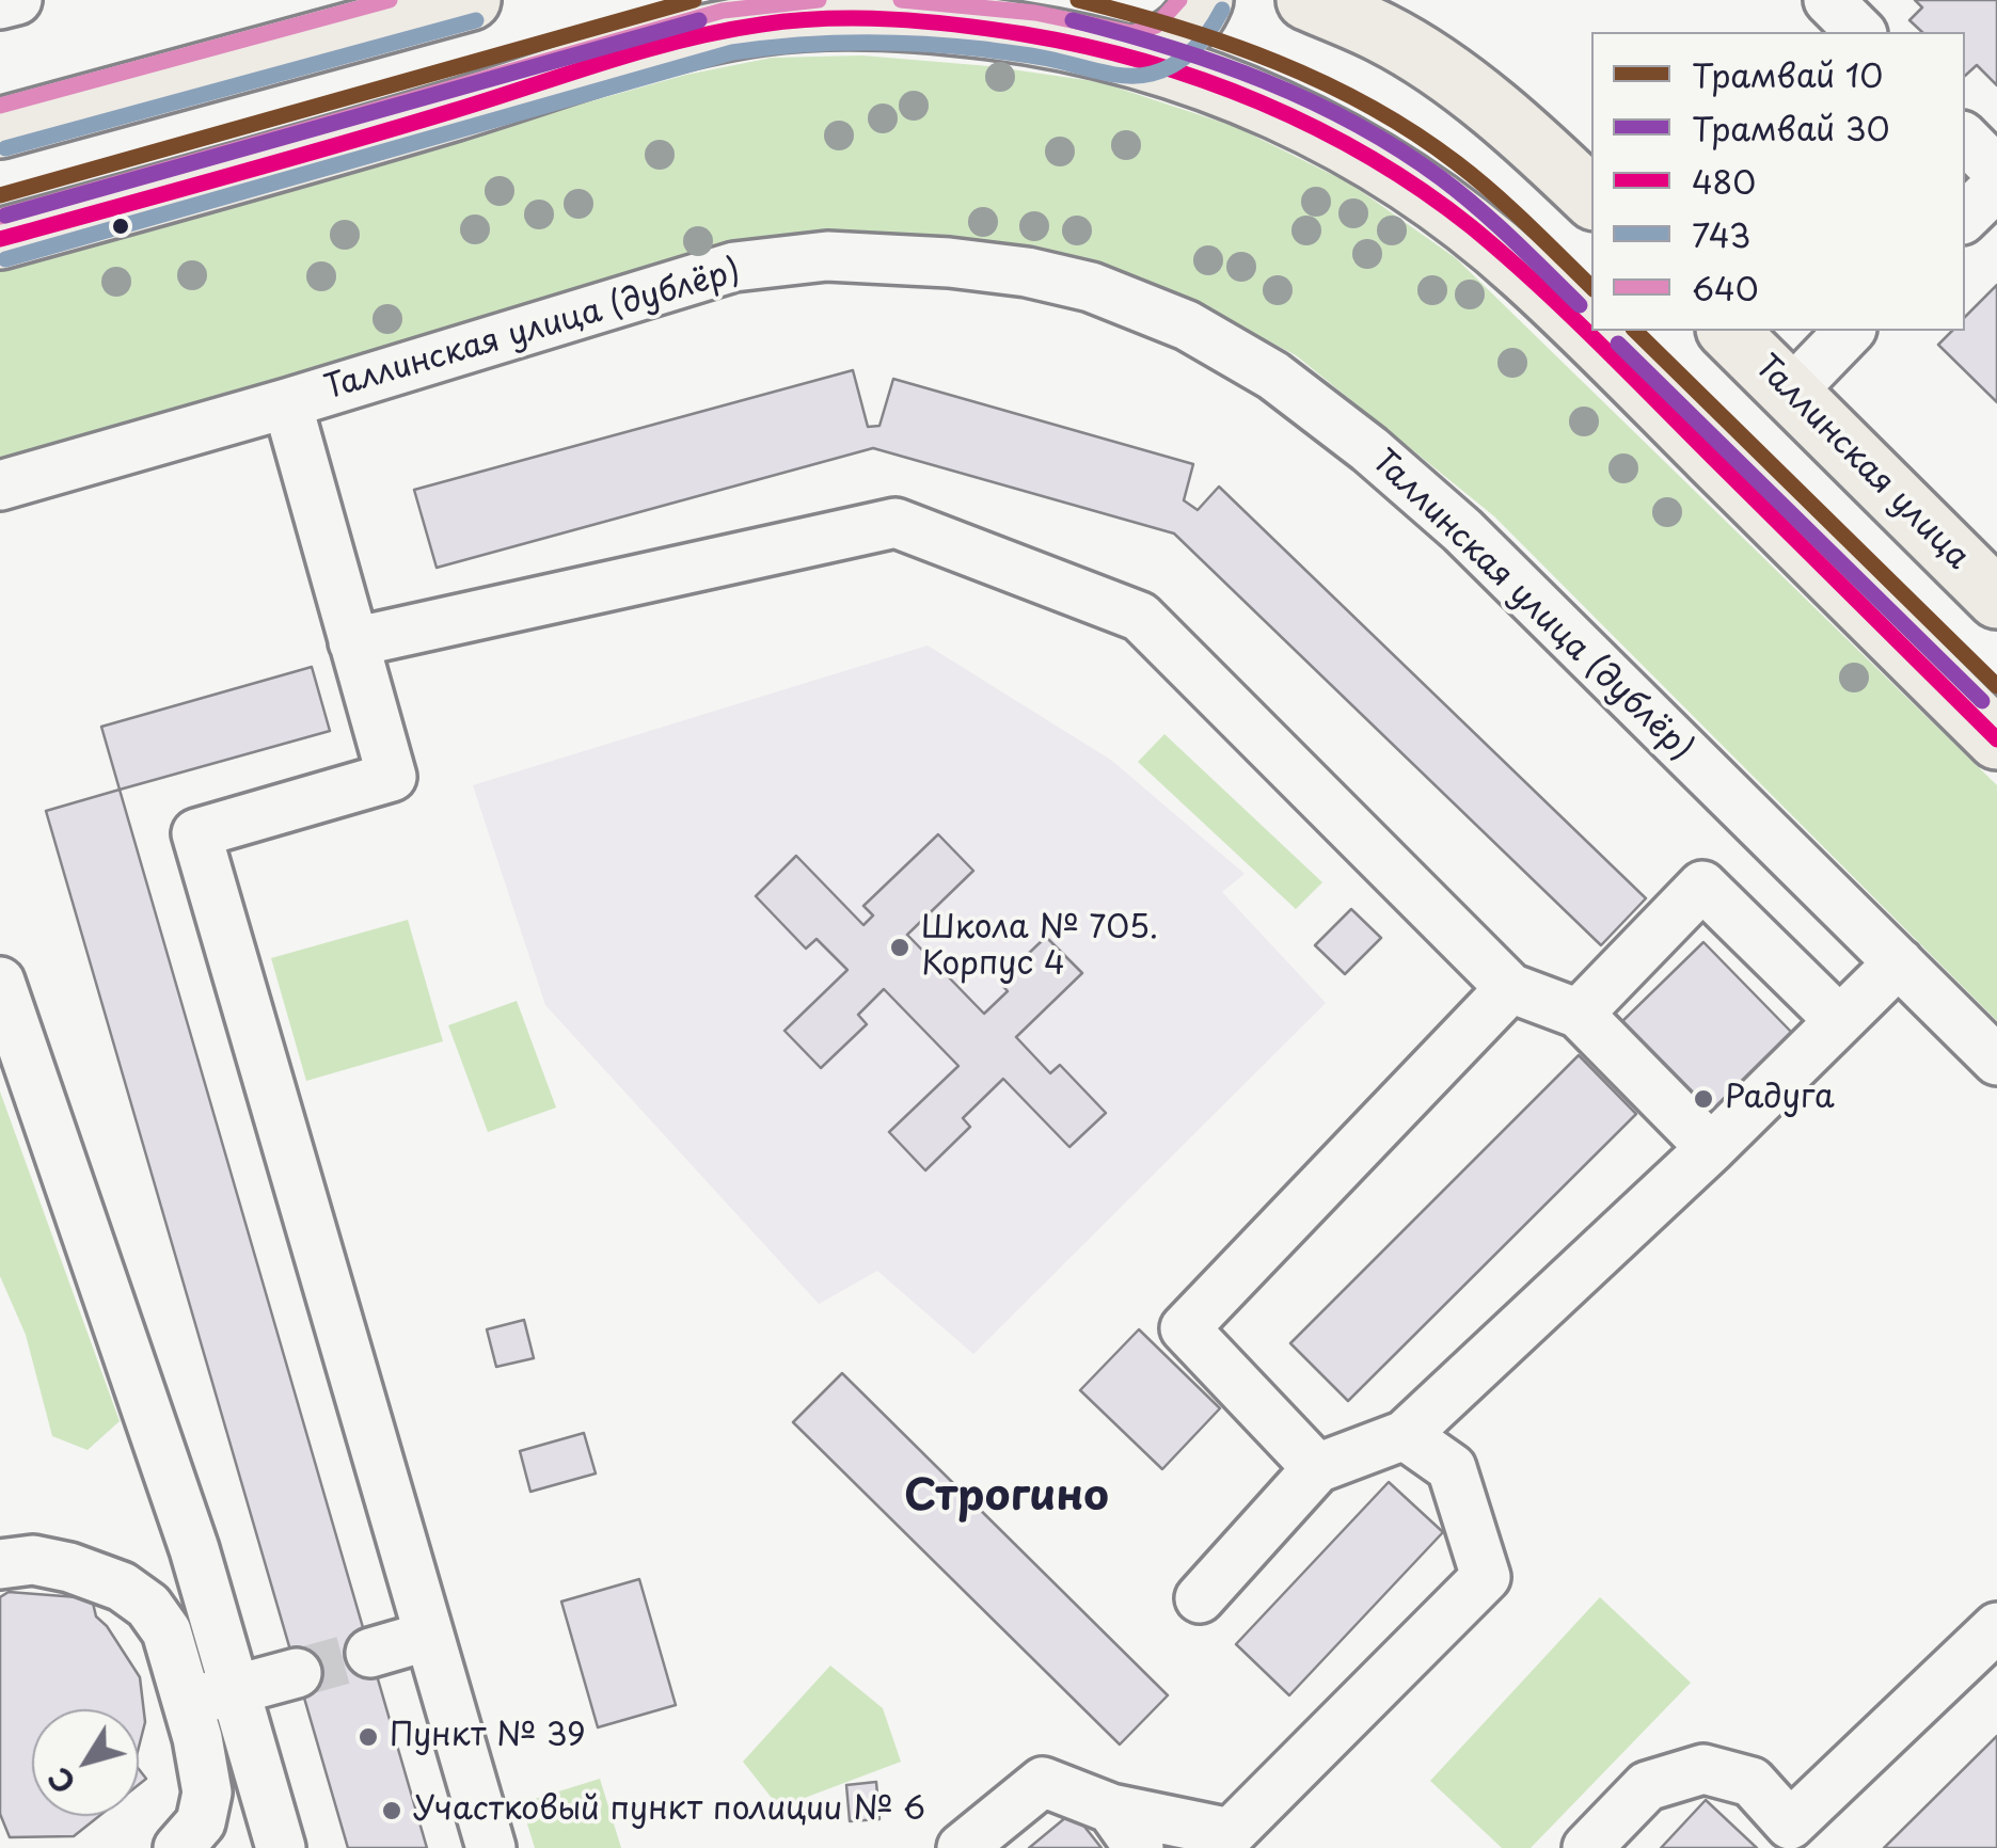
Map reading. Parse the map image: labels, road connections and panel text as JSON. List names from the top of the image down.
{
  "streets": {
    "main road": ["Таллинская улица"],
    "street": ["Таллинская улица (дублёр)"]
  },
  "districts": ["Строгино"],
  "places": [
    "Школа № 705. Корпус 4",
    "Радуга",
    "Пункт № 39",
    "Участковый пункт полиции № 6"
  ],
  "lines": [
    "tram line 10",
    "transit line 640",
    "transit line 743",
    "transit line 480",
    "tram line 30"
  ],
  "legend": [
    "Трамвай 10",
    "Трамвай 30",
    "480",
    "743",
    "640"
  ],
  "north": "bottom left"
}
